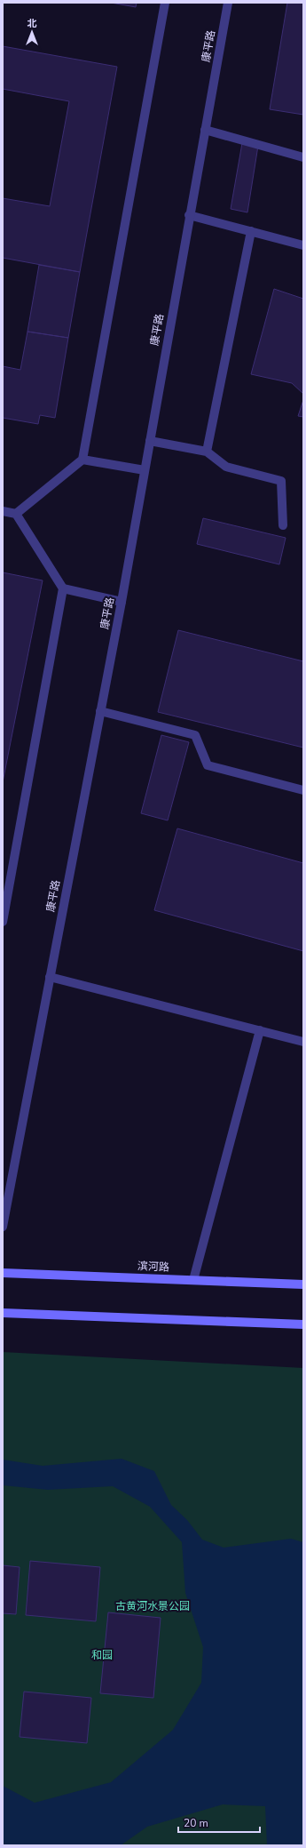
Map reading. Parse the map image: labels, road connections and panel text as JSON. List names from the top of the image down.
{
  "streets": {
    "main road": ["滨河路"],
    "street": ["康平路"]
  },
  "parks": ["古黄河水景公园", "和园"],
  "scale_bar": "20 m",
  "north": "top"
}
